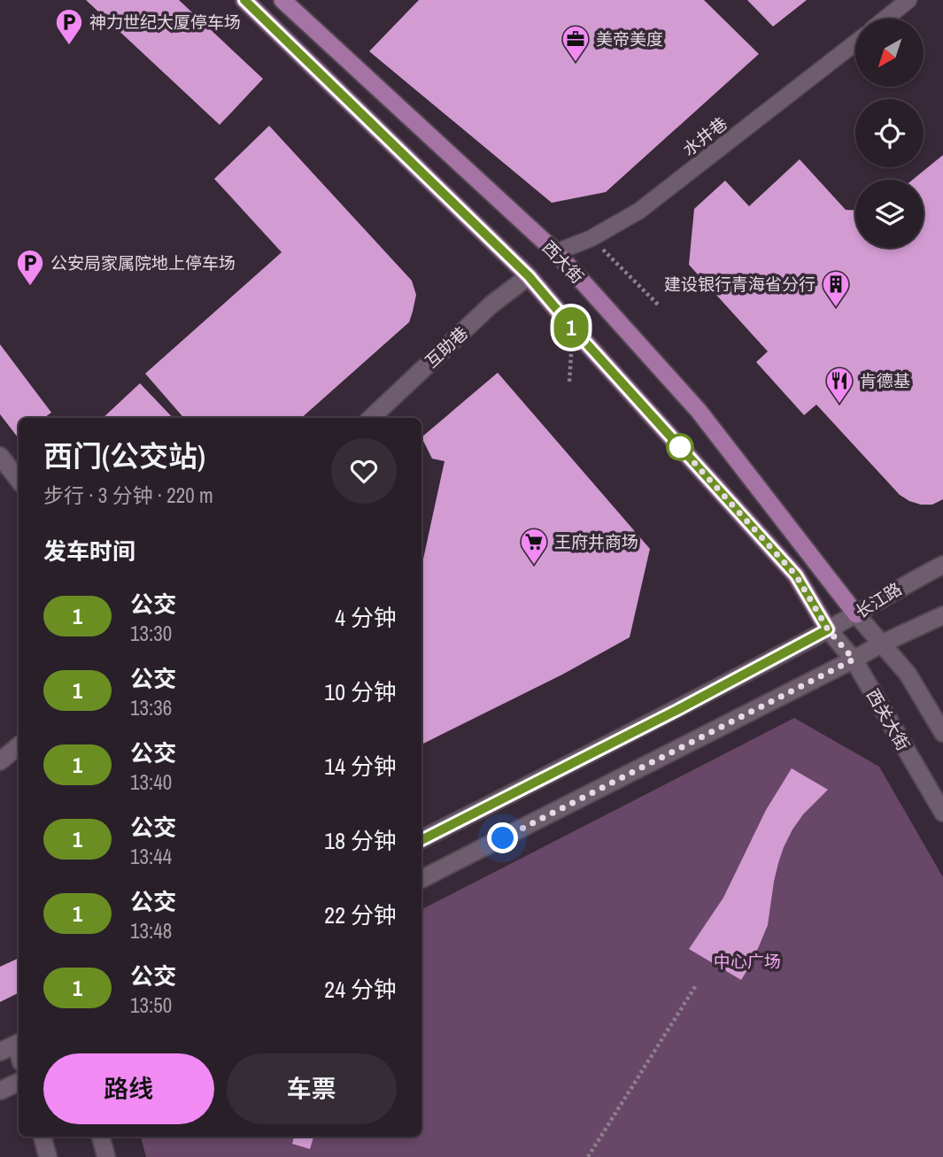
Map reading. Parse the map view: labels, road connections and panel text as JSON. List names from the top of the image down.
{
  "streets": {
    "main road": [
      "西大街",
      "互助巷",
      "长江路",
      "西关大街"
    ],
    "street": ["水井巷"]
  },
  "crossings": [
    ["水井巷", "西大街"],
    ["西大街", "互助巷"],
    ["西大街", "长江路"],
    ["西大街", "西关大街"],
    ["长江路", "西关大街"]
  ],
  "parks": ["中心广场"],
  "places": {
    "parking": ["神力世纪大厦停车场", "公安局家属院地上停车场"],
    "office": ["美帝美度"],
    "building": ["建设银行青海省分行"],
    "restaurant": ["肯德基"],
    "supermarket": ["王府井商场"]
  },
  "lines": ["bus line 1"],
  "north": "bottom left",
  "page": {
    "on_map": "1",
    "heading": [
      ["西门(公交站)", "步行 · 3 分钟 · 220 m"],
      "发车时间"
    ],
    "list": [
      {
        "mark": "1",
        "name": "公交",
        "note": "13:30",
        "value": "4 分钟"
      },
      {
        "mark": "1",
        "name": "公交",
        "note": "13:36",
        "value": "10 分钟"
      },
      {
        "mark": "1",
        "name": "公交",
        "note": "13:40",
        "value": "14 分钟"
      },
      {
        "mark": "1",
        "name": "公交",
        "note": "13:44",
        "value": "18 分钟"
      },
      {
        "mark": "1",
        "name": "公交",
        "note": "13:48",
        "value": "22 分钟"
      },
      {
        "mark": "1",
        "name": "公交",
        "note": "13:50",
        "value": "24 分钟"
      }
    ],
    "buttons": ["路线", "车票"]
  }
}
